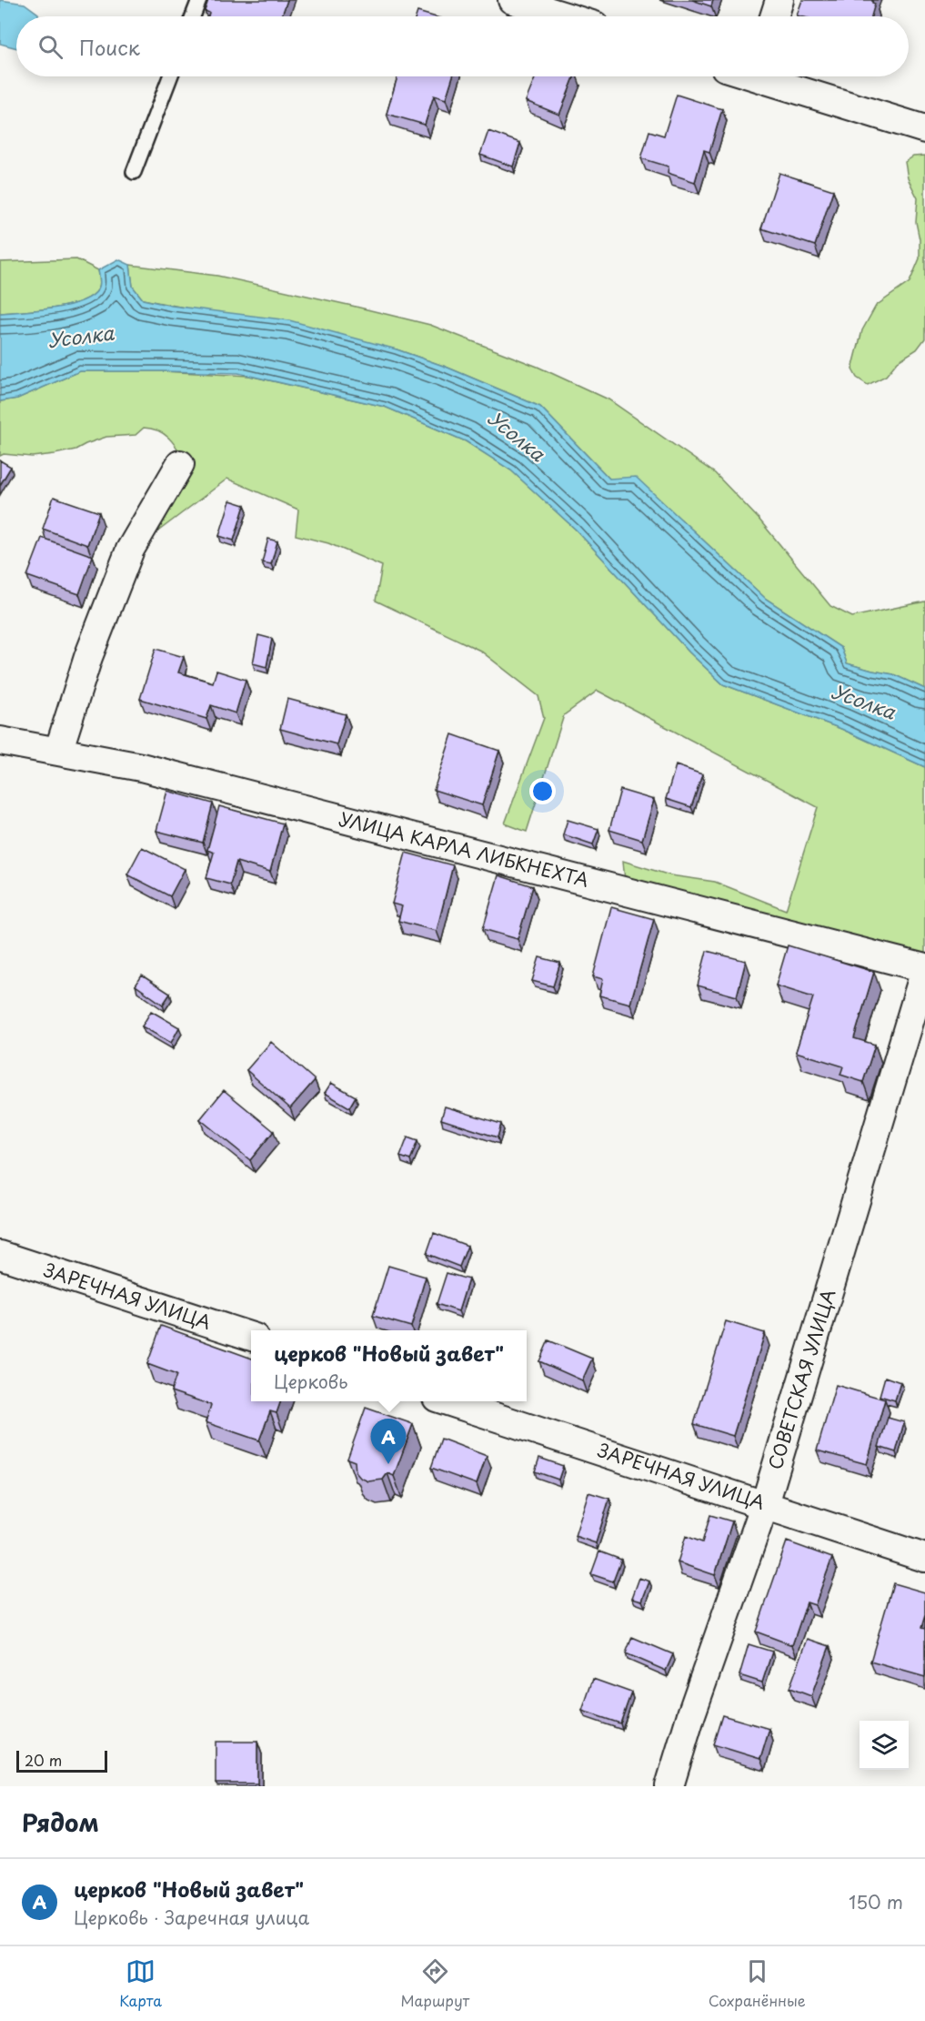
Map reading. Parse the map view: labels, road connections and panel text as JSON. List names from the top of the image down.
{
  "streets": {
    "street": ["УЛИЦА КАРЛА ЛИБКНЕХТА", "ЗАРЕЧНАЯ УЛИЦА", "СОВЕТСКАЯ УЛИЦА"]
  },
  "crossings": [
    ["УЛИЦА КАРЛА ЛИБКНЕХТА", "СОВЕТСКАЯ УЛИЦА"],
    ["ЗАРЕЧНАЯ УЛИЦА", "СОВЕТСКАЯ УЛИЦА"]
  ],
  "water": ["Усолка"],
  "scale_bar": "20 m",
  "page": {
    "search": "Поиск",
    "popup": ["церков \"Новый завет\"", "Церковь"],
    "pins": "A",
    "scale": "20 m",
    "heading": "Рядом",
    "list": [
      {
        "mark": "A",
        "name": "церков \"Новый завет\"",
        "note": "Церковь · Заречная улица",
        "value": "150 m"
      }
    ],
    "nav": ["Карта", "Маршрут", "Сохранённые"]
  }
}
